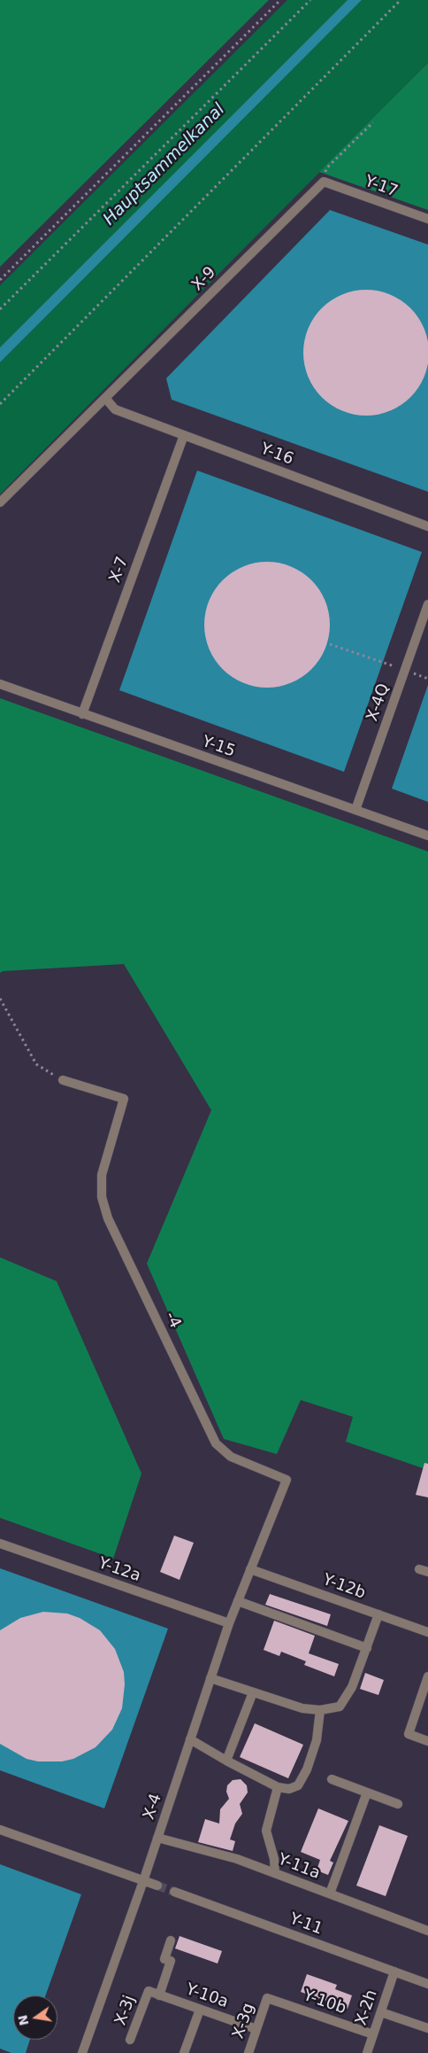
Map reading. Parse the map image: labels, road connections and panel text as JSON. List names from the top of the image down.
{
  "streets": {
    "street": [
      "Y-17",
      "X-9",
      "Y-16",
      "X-7",
      "X-4Q",
      "Y-15",
      "-4",
      "Y-12a",
      "Y-12b",
      "X-4",
      "Y-11a",
      "Y-11",
      "Y-10a",
      "Y-10b",
      "X-2h",
      "X-3j",
      "X-3g"
    ]
  },
  "crossings": [
    ["Y-17", "X-9"],
    ["X-9", "Y-16"],
    ["Y-16", "X-7"],
    ["X-7", "Y-15"],
    ["X-4Q", "Y-15"],
    ["-4", "Y-12b"],
    ["-4", "X-4"],
    ["Y-12a", "X-4"],
    ["Y-12b", "X-4"],
    ["X-4", "Y-11a"],
    ["Y-11", "X-2h"],
    ["Y-10a", "X-3j"],
    ["Y-10a", "X-3g"],
    ["Y-10b", "X-2h"],
    ["Y-10b", "X-3g"]
  ],
  "water": ["Hauptsammelkanal"],
  "north": "left"
}
